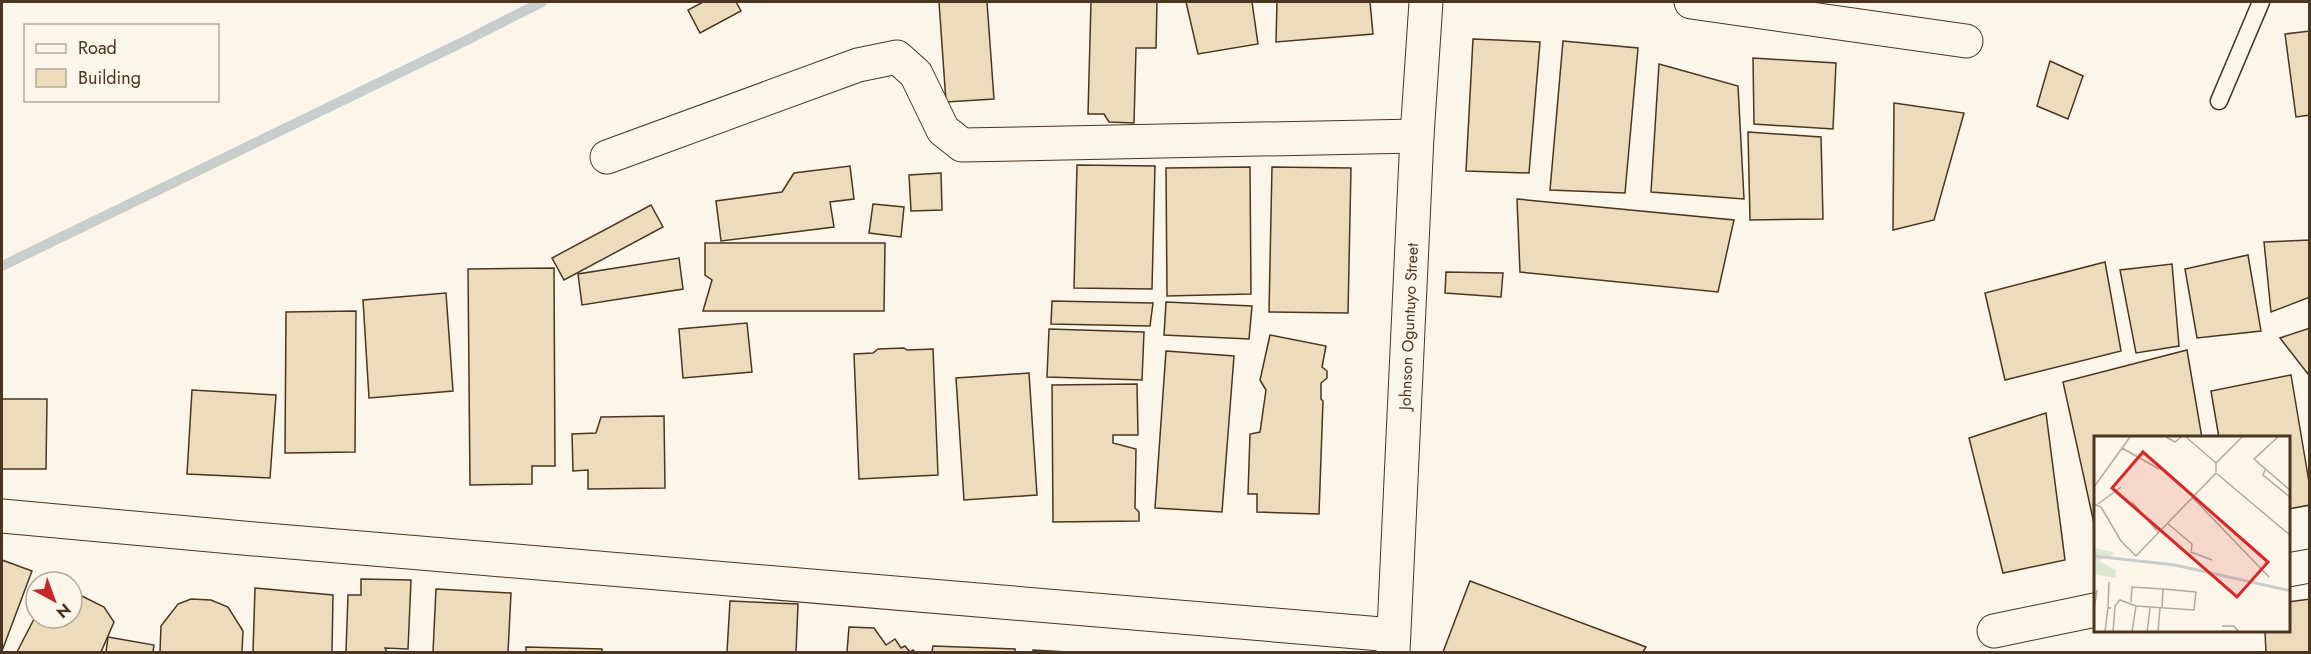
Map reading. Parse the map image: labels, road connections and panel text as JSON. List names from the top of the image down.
{
  "streets": {
    "street": ["Johnson Oguntuyo Street"]
  },
  "legend": ["Road", "Building"],
  "north": "bottom right"
}
